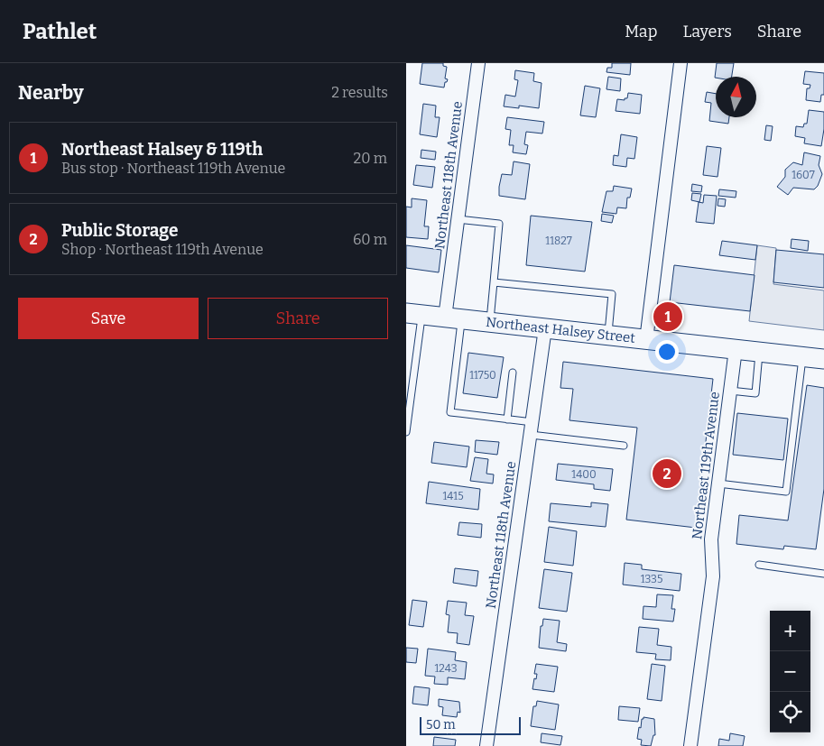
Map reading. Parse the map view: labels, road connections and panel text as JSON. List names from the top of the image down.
{
  "streets": {
    "main road": ["Northeast Halsey Street"],
    "street": ["Northeast 118th Avenue", "Northeast 119th Avenue"]
  },
  "crossings": [
    ["Northeast 118th Avenue", "Northeast Halsey Street"],
    ["Northeast Halsey Street", "Northeast 119th Avenue"]
  ],
  "house_numbers": [
    "1607",
    "11827",
    "11750",
    "1400",
    "1415",
    "1335",
    "1243"
  ],
  "scale_bar": "50 m",
  "north": "top",
  "page": {
    "header": "Pathlet",
    "nav": ["Map", "Layers", "Share"],
    "heading": ["Nearby", "2 results"],
    "list": [
      {
        "mark": "1",
        "name": "Northeast Halsey & 119th",
        "note": "Bus stop · Northeast 119th Avenue",
        "value": "20 m"
      },
      {
        "mark": "2",
        "name": "Public Storage",
        "note": "Shop · Northeast 119th Avenue",
        "value": "60 m"
      }
    ],
    "buttons": ["Save", "Share"],
    "pins": ["1", "2"],
    "map_buttons": ["+", "−"],
    "scale": "50 m"
  }
}
